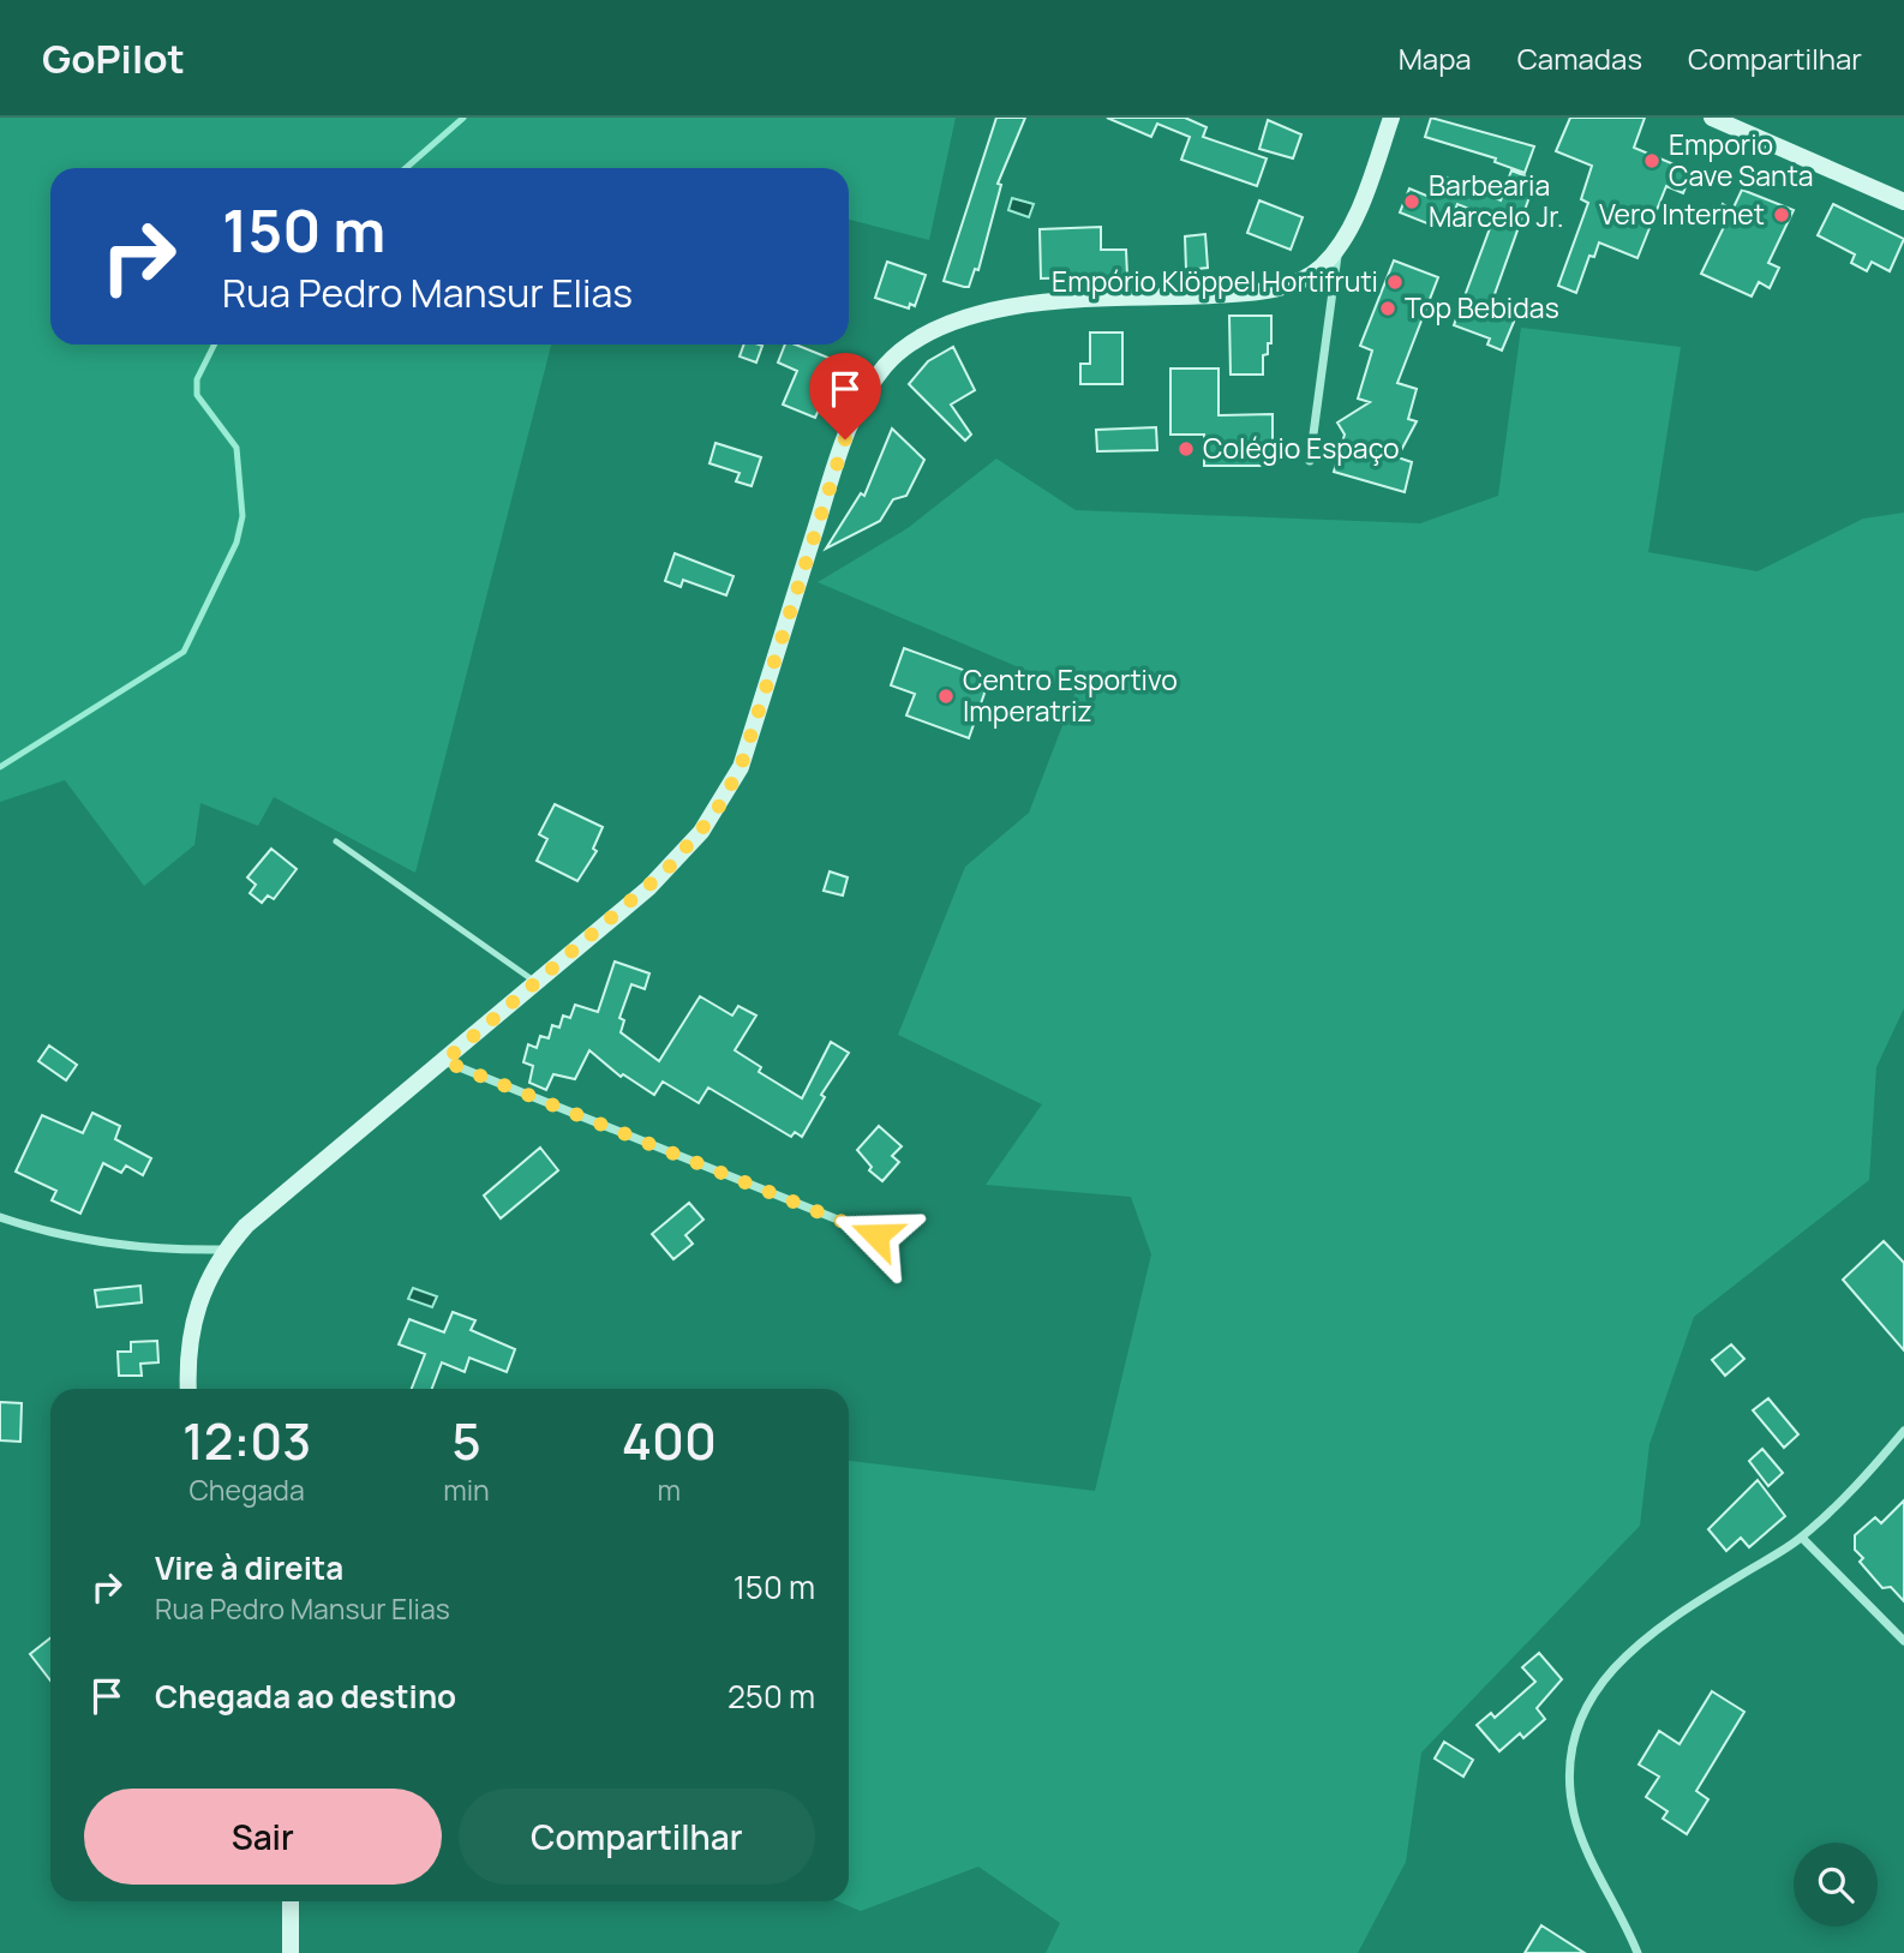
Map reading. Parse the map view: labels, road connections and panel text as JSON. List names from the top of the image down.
{
  "places": [
    "Emporio Cave Santa",
    "Barbearia Marcelo Jr.",
    "Vero Internet",
    "Empório Klöppel Hortifruti",
    "Top Bebidas",
    "Colégio Espaço",
    "Centro Esportivo Imperatriz"
  ],
  "page": {
    "header": "GoPilot",
    "nav": ["Mapa", "Camadas", "Compartilhar"],
    "turn": ["150 m", "Rua Pedro Mansur Elias"],
    "eta": [
      "12:03",
      "Chegada",
      "5",
      "min",
      "400",
      "m"
    ],
    "list": [
      {
        "name": "Vire à direita",
        "note": "Rua Pedro Mansur Elias",
        "value": "150 m"
      },
      {
        "name": "Chegada ao destino",
        "value": "250 m"
      }
    ],
    "buttons": ["Sair", "Compartilhar"]
  }
}
